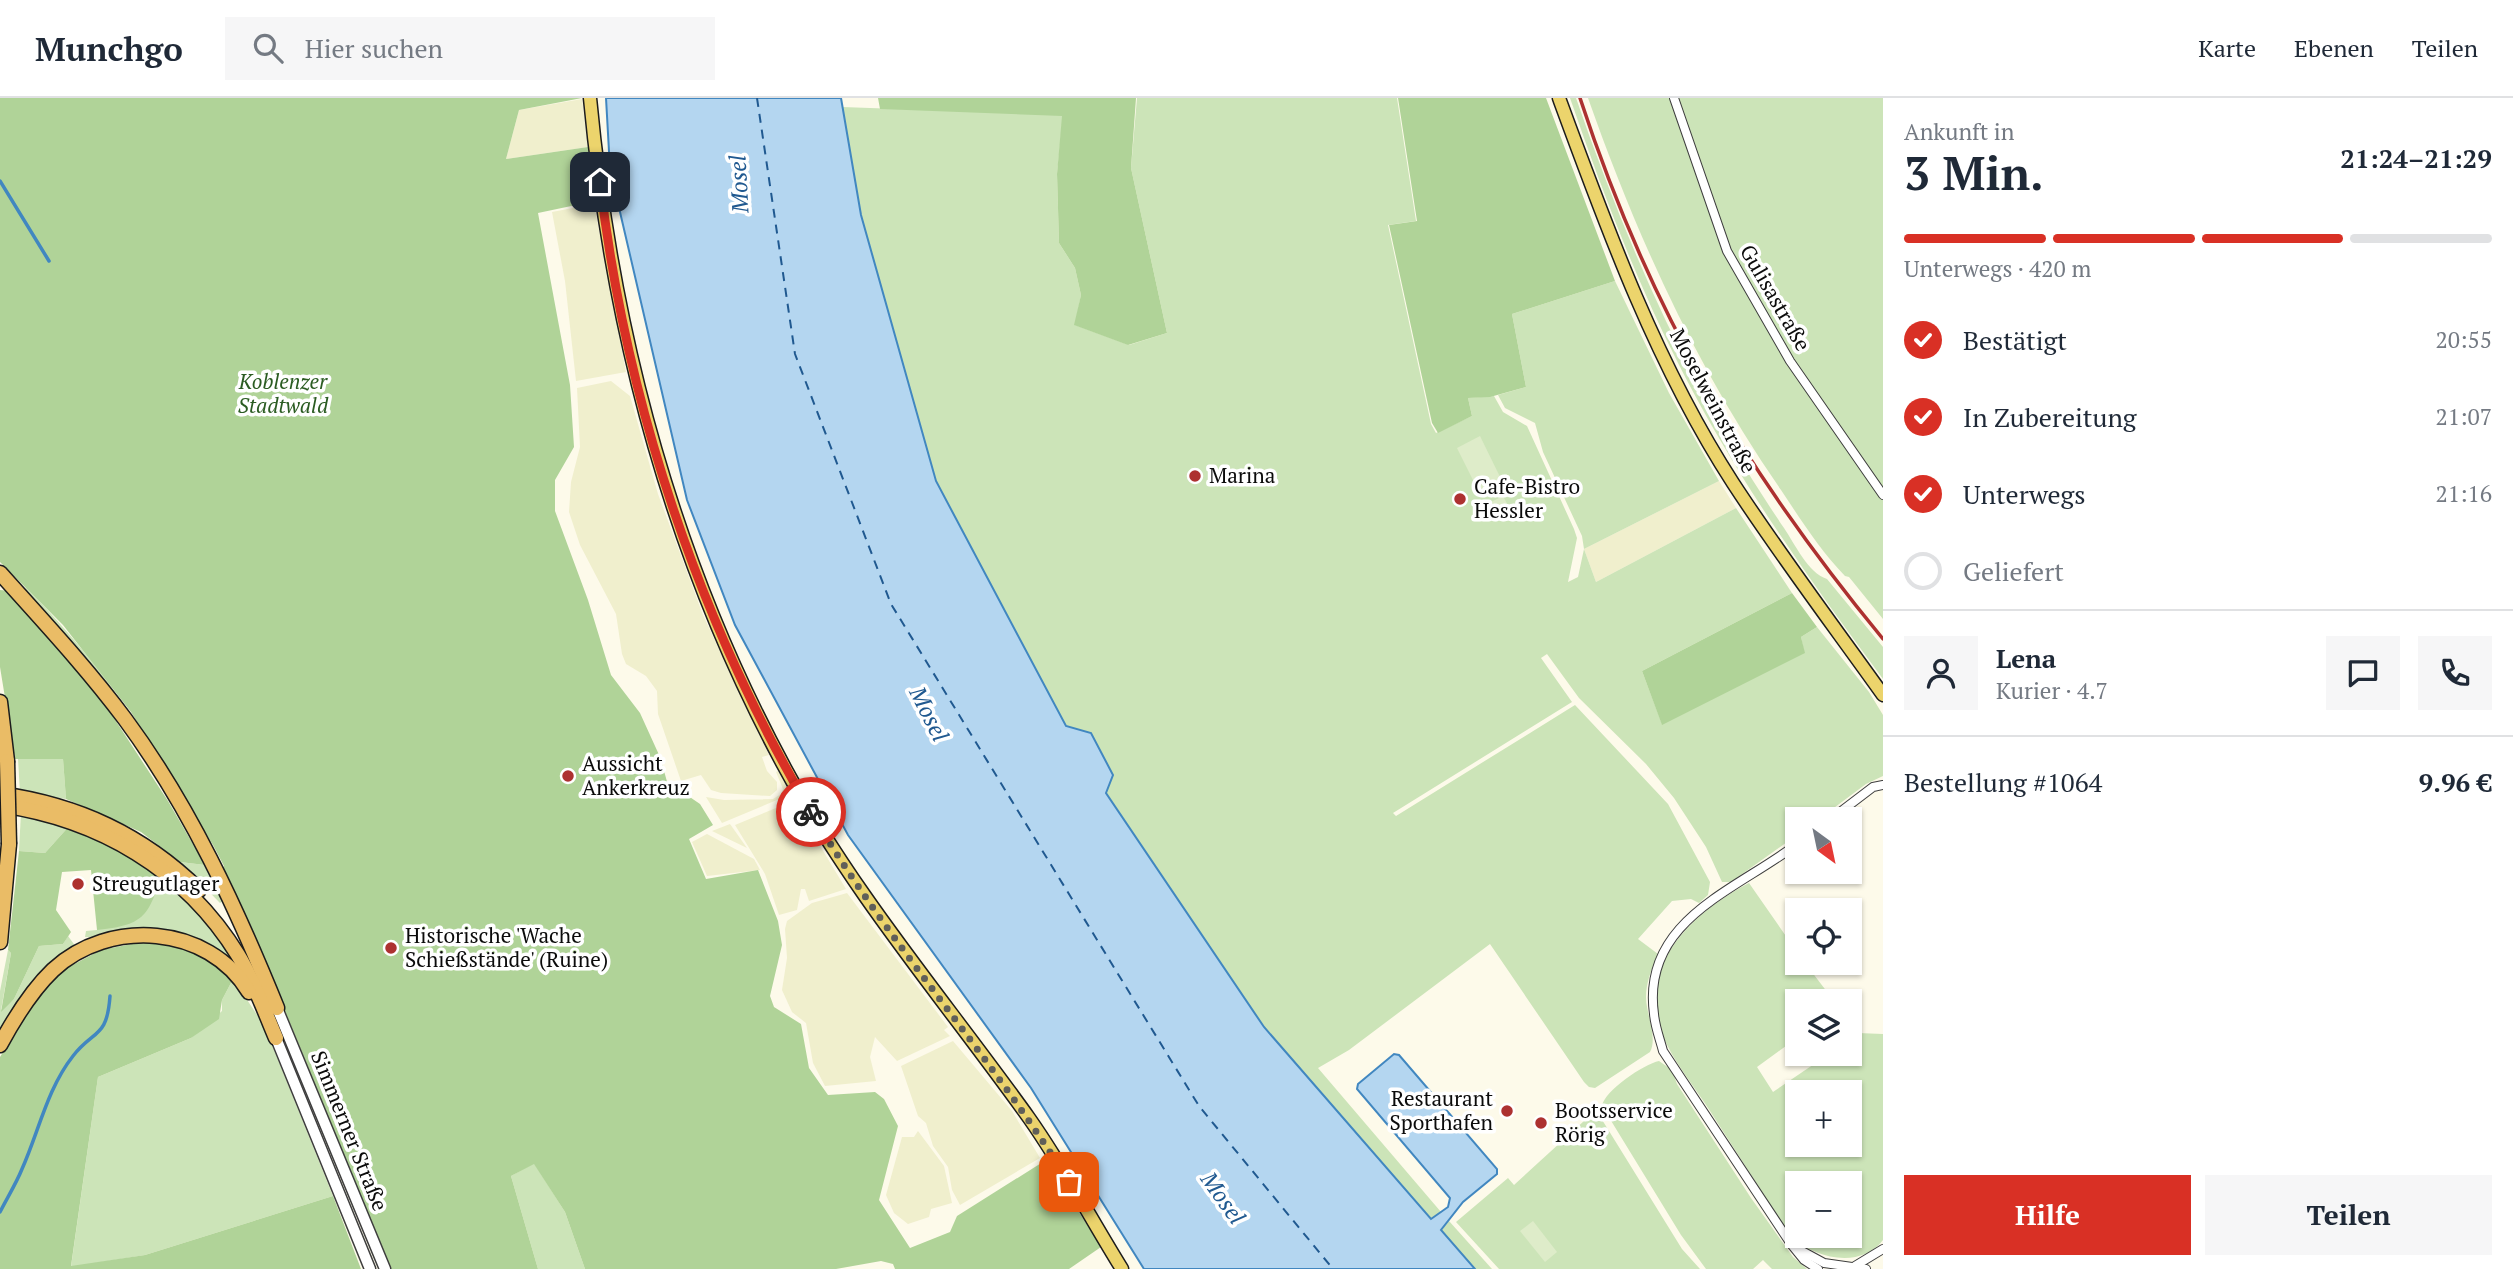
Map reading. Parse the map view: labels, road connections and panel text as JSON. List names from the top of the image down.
{
  "streets": {
    "main road": ["Moselweinstraße"],
    "street": ["Gulisastraße", "Simmerner Straße"]
  },
  "water": ["Mosel"],
  "parks": ["Koblenzer Stadtwald"],
  "places": [
    "Marina",
    "Cafe-Bistro Hessler",
    "Aussicht Ankerkreuz",
    "Streugutlager",
    "Historische 'Wache Schießstände' (Ruine)",
    "Restaurant Sporthafen",
    "Bootsservice Rörig"
  ],
  "north": "bottom right",
  "page": {
    "header": "Munchgo",
    "search": "Hier suchen",
    "nav": ["Karte", "Ebenen", "Teilen"],
    "heading": ["3 Min.", "Ankunft in", "21:24–21:29"],
    "panel": [
      "Lena",
      "Kurier · 4.7",
      "Bestellung #1064",
      "9.96 €"
    ],
    "bar": "Unterwegs · 420 m",
    "list": [
      ["Bestätigt", "20:55"],
      ["In Zubereitung", "21:07"],
      ["Unterwegs", "21:16"],
      "Geliefert"
    ],
    "map_buttons": ["+", "−"],
    "buttons": ["Hilfe", "Teilen"]
  }
}
